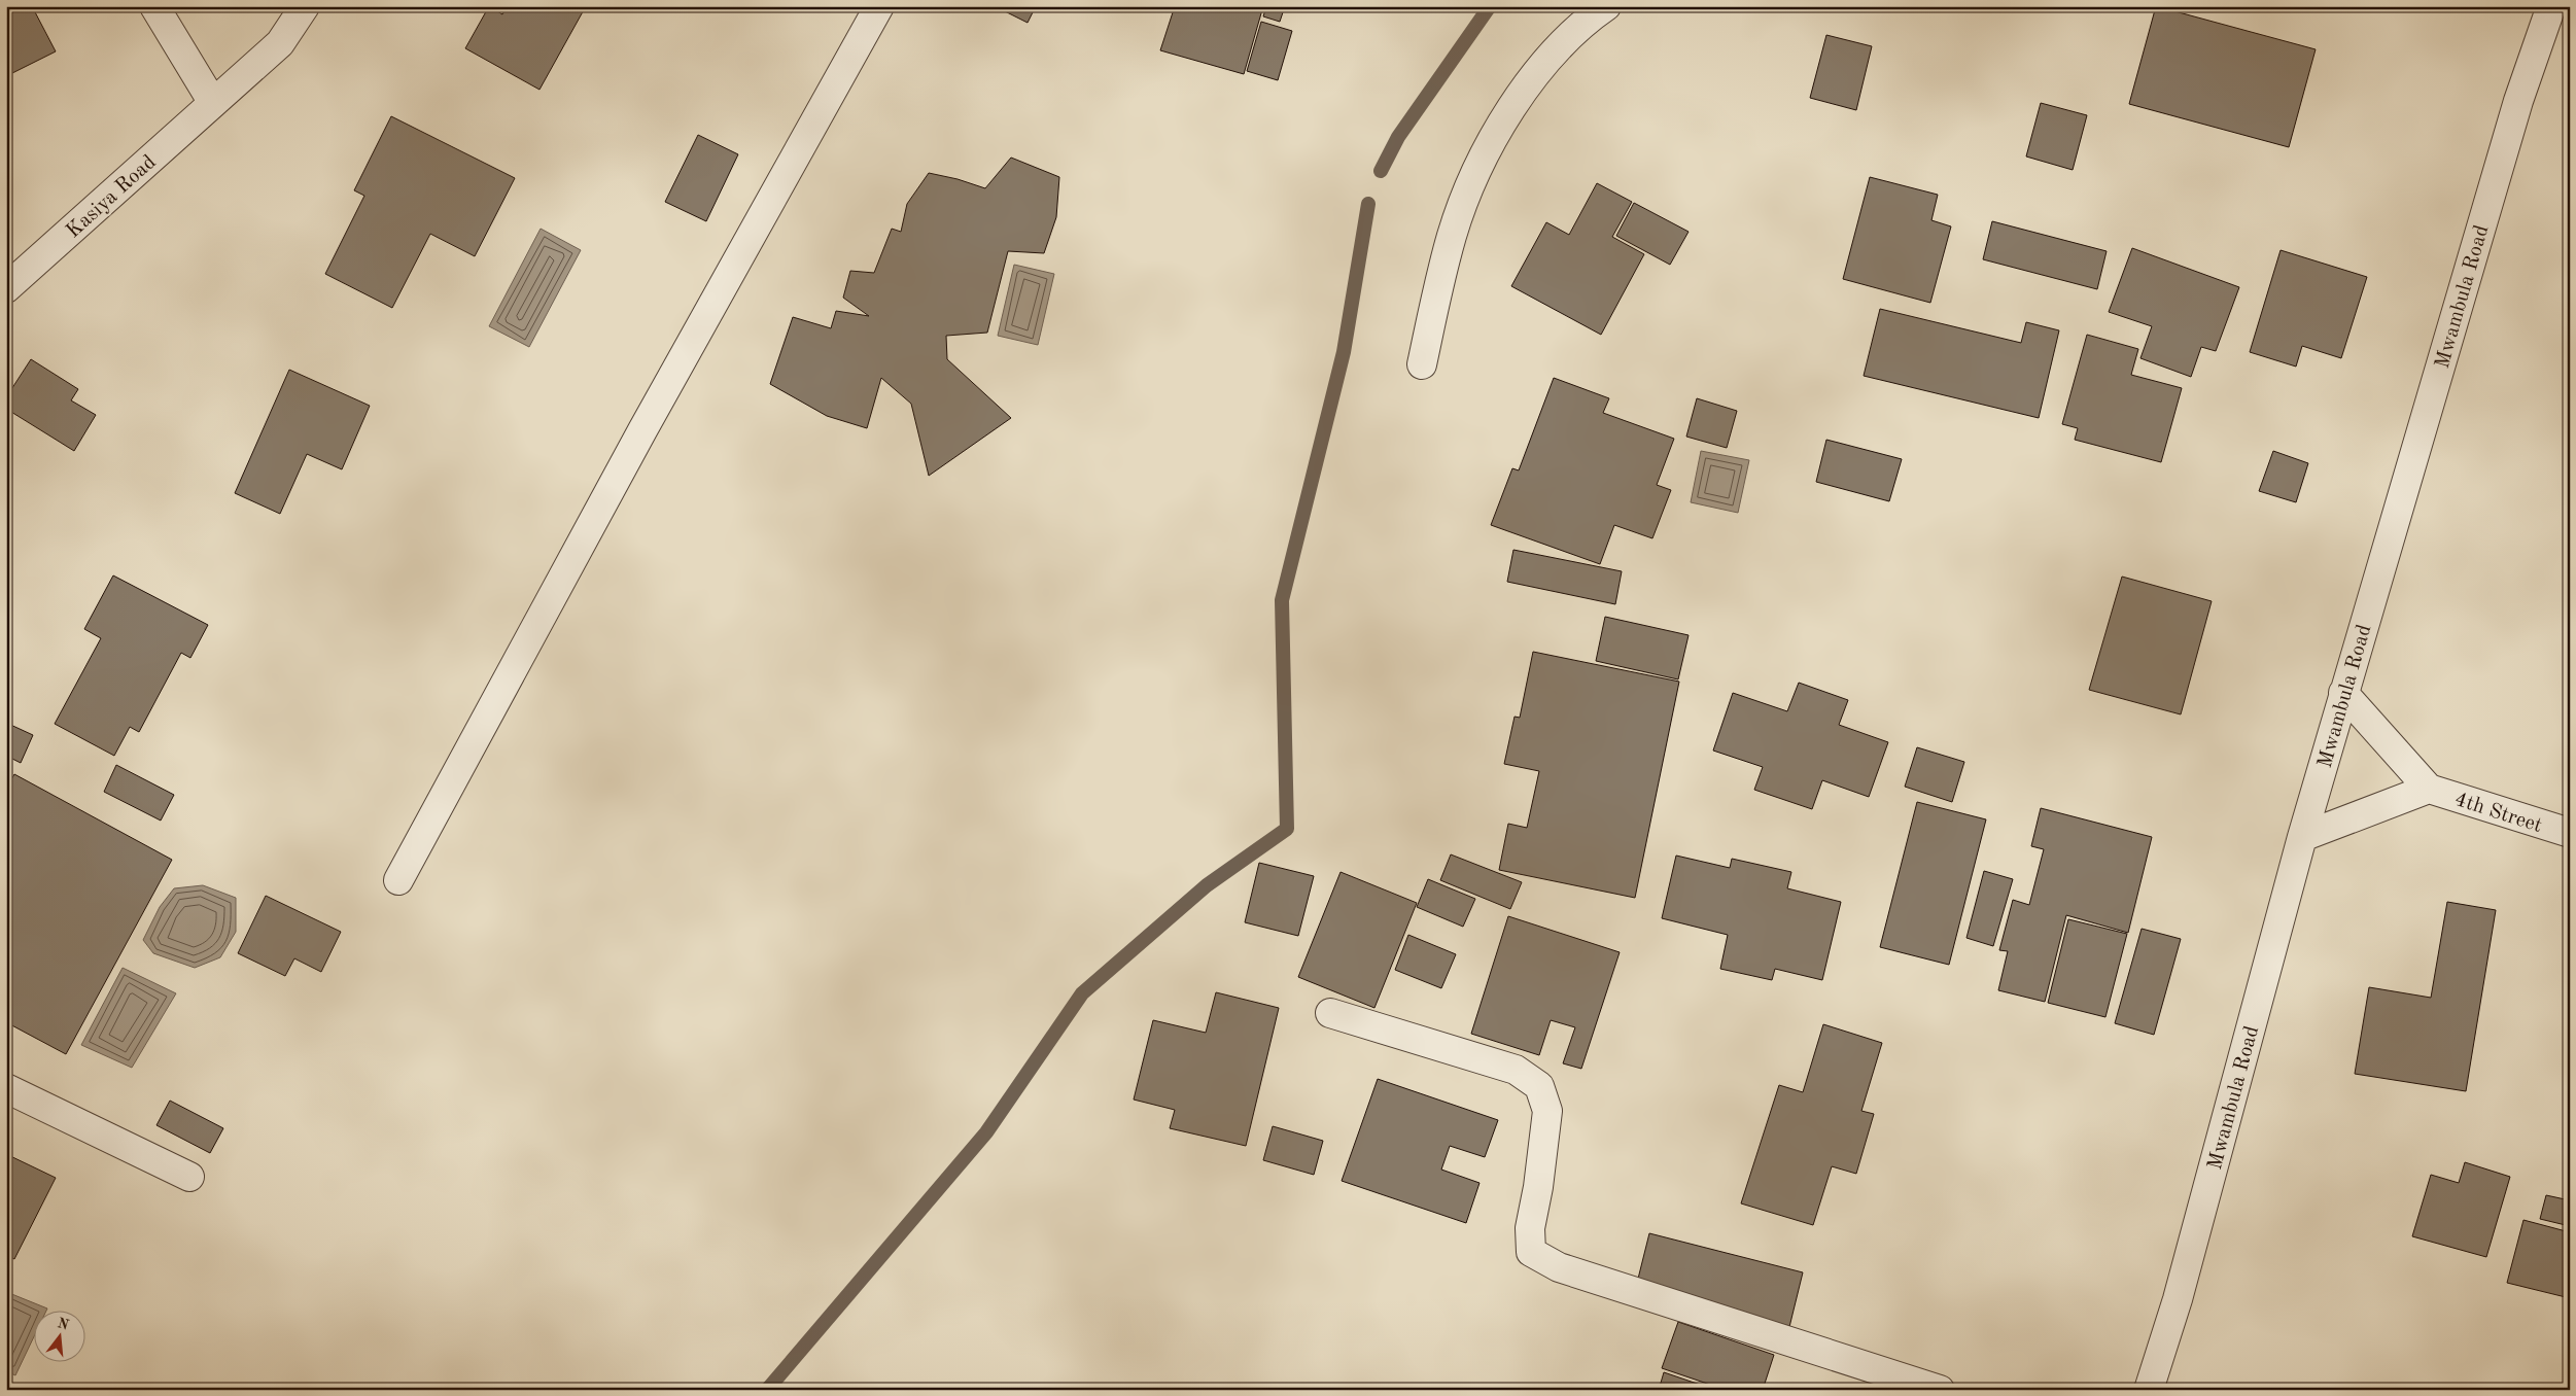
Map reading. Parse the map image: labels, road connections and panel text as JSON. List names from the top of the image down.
{
  "streets": {
    "street": ["Kasiya Road", "Mwambula Road", "4th Street"]
  },
  "crossings": [
    ["Mwambula Road", "4th Street"]
  ],
  "north": "top"
}
